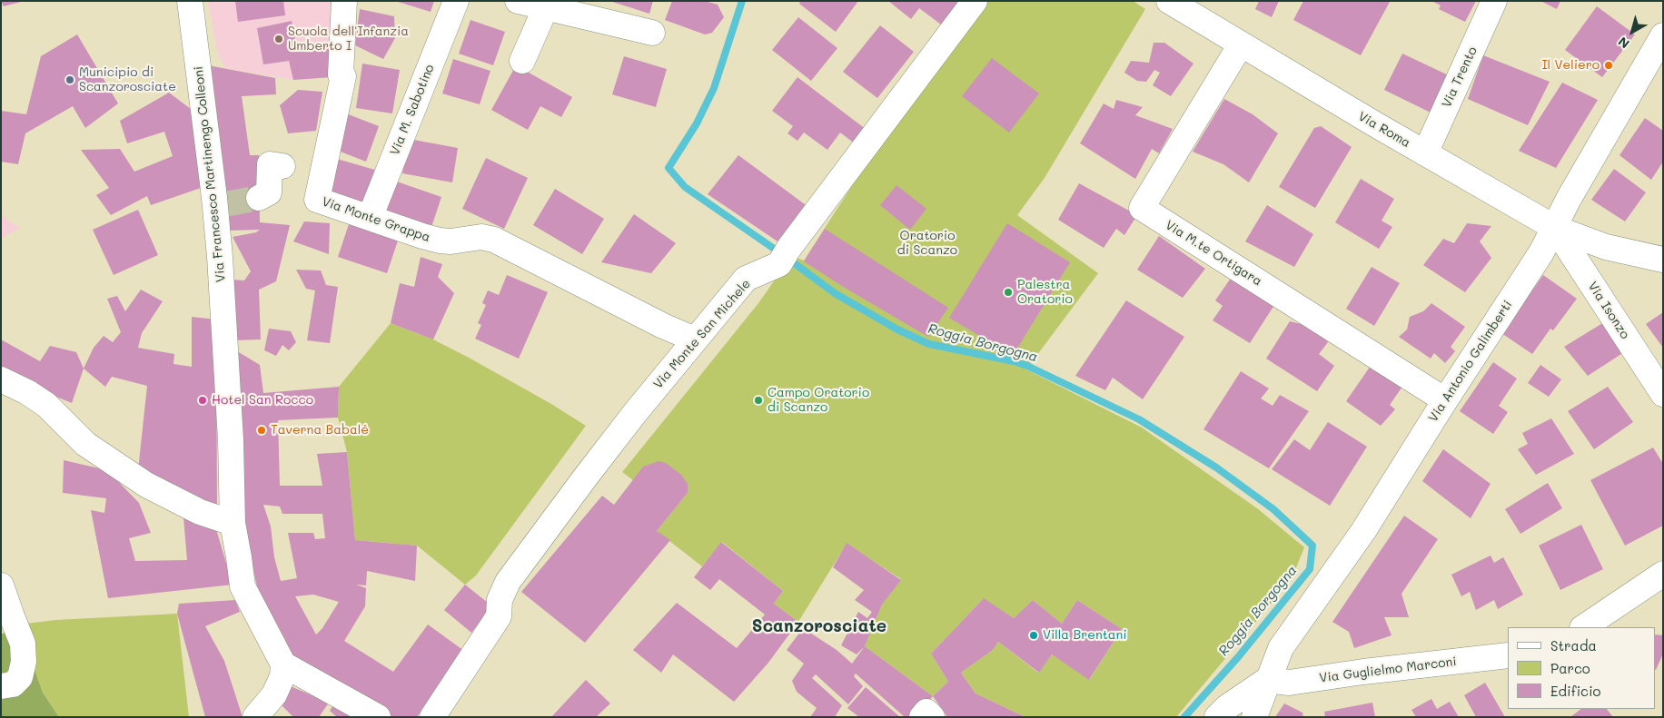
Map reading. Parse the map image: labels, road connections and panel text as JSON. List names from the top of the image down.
{
  "streets": {
    "street": [
      "Via Trento",
      "Via M. Sabotino",
      "Via Roma",
      "Via Francesco Martinengo Colleoni",
      "Via Monte Grappa",
      "Via M.te Ortigara",
      "Via Isonzo",
      "Via Monte San Michele",
      "Via Antonio Galimberti",
      "Via Guglielmo Marconi"
    ]
  },
  "crossings": [
    ["Via Trento", "Via Roma"],
    ["Via M. Sabotino", "Via Monte Grappa"],
    ["Via Roma", "Via M.te Ortigara"],
    ["Via Roma", "Via Isonzo"],
    ["Via Roma", "Via Antonio Galimberti"],
    ["Via Monte Grappa", "Via Monte San Michele"],
    ["Via M.te Ortigara", "Via Antonio Galimberti"],
    ["Via Isonzo", "Via Antonio Galimberti"],
    ["Via Antonio Galimberti", "Via Guglielmo Marconi"]
  ],
  "districts": ["Scanzorosciate"],
  "water": ["Roggia Borgogna"],
  "parks": ["Oratorio di Scanzo"],
  "places": [
    "Scuola dell'Infanzia Umberto I",
    "Il Veliero",
    "Municipio di Scanzorosciate",
    "Palestra Oratorio",
    "Hotel San Rocco",
    "Campo Oratorio di Scanzo",
    "Taverna Babalé",
    "Villa Brentani"
  ],
  "legend": ["Strada", "Parco", "Edificio"],
  "north": "bottom left"
}
